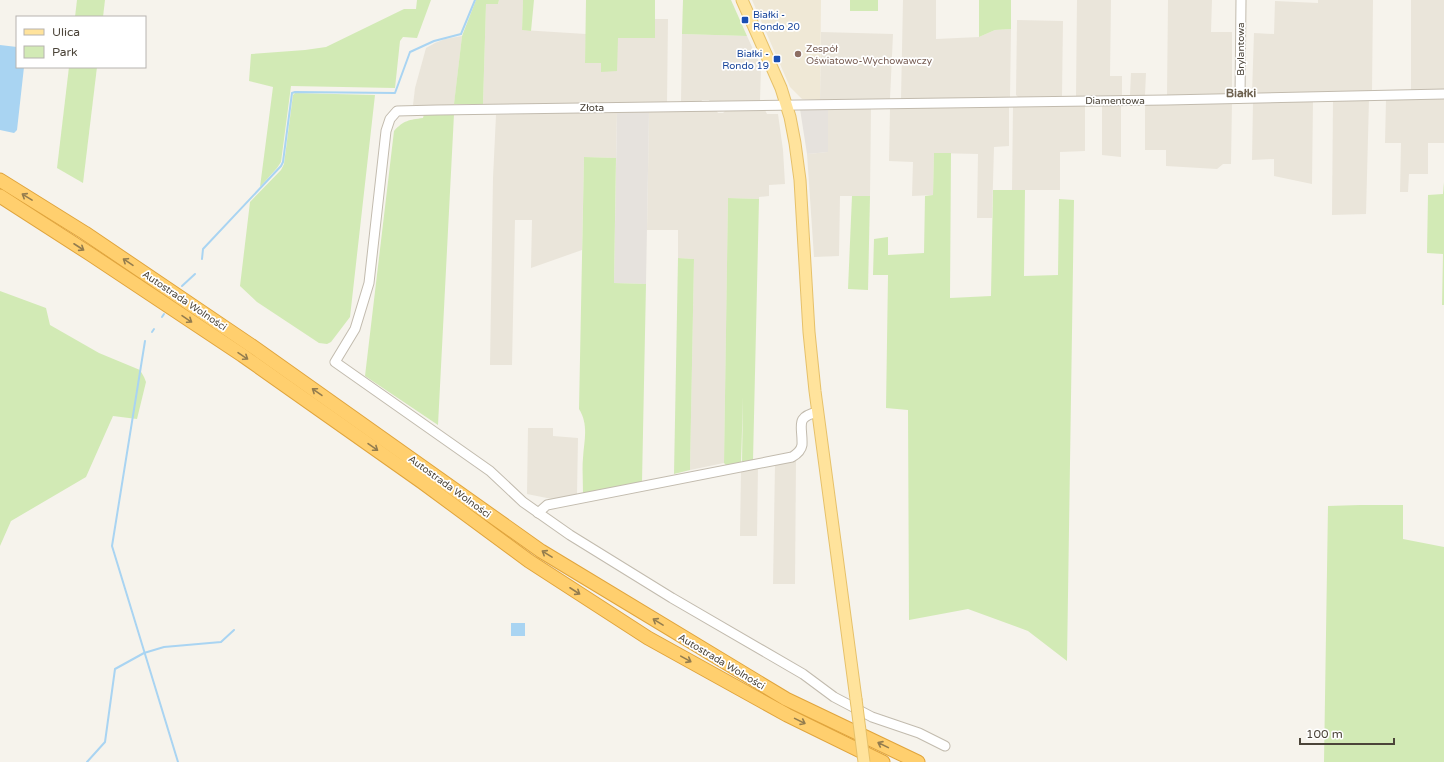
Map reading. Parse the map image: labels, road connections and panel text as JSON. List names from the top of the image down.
{
  "streets": {
    "highway": ["Autostrada Wolności"],
    "street": ["Brylantowa", "Diamentowa", "Złota"]
  },
  "crossings": [
    ["Brylantowa", "Diamentowa"],
    ["Diamentowa", "Złota"]
  ],
  "districts": ["Białki"],
  "places": {
    "transit": ["Białki - Rondo 20", "Białki - Rondo 19"],
    "other": ["Zespół Oświatowo-Wychowawczy"]
  },
  "legend": ["Ulica", "Park"],
  "scale_bar": "100 m"
}
